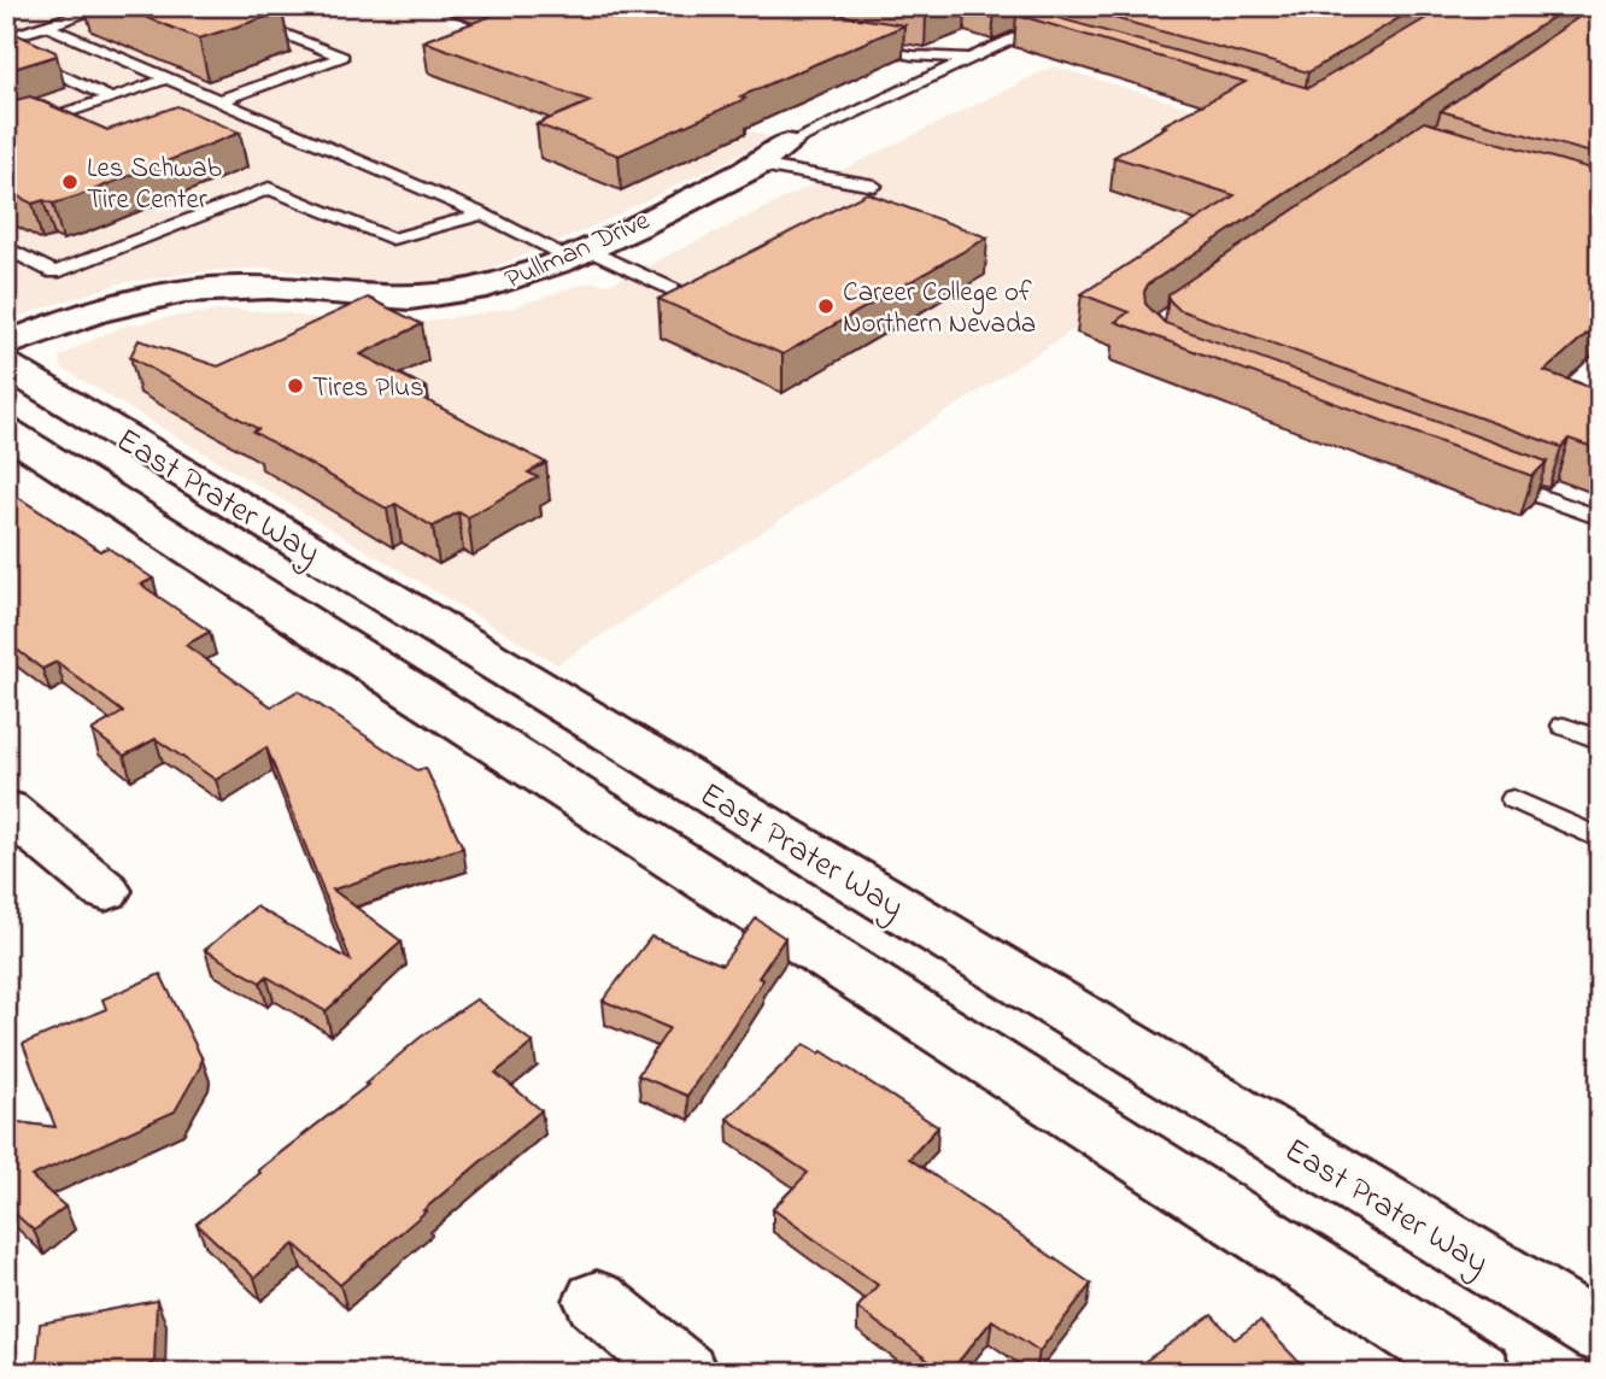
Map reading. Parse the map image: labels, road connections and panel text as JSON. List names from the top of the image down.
{
  "streets": {
    "main road": ["Pullman Drive", "East Prater Way"]
  },
  "places": ["Les Schwab Tire Center", "Career College of Northern Nevada", "Tires Plus"]
}
